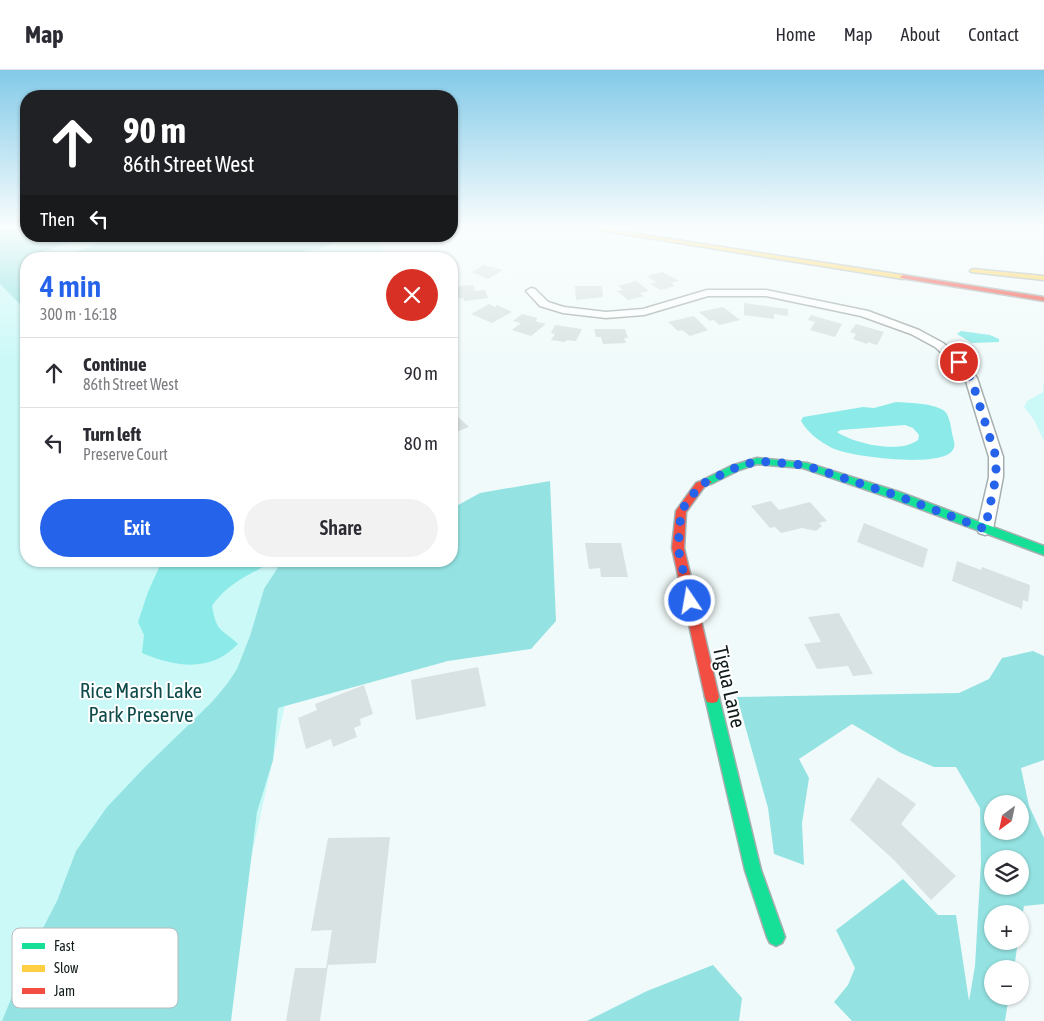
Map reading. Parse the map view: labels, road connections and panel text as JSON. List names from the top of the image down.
{
  "streets": {
    "main road": ["Tigua Lane"]
  },
  "parks": ["Rice Marsh Lake Park Preserve"],
  "legend": ["Fast", "Slow", "Jam"],
  "north": "bottom left",
  "page": {
    "header": "Map",
    "nav": [
      "Home",
      "Map",
      "About",
      "Contact"
    ],
    "turn": ["90 m", "86th Street West"],
    "then": "Then",
    "heading": ["4 min", "300 m · 16:18"],
    "list": [
      {
        "name": "Continue",
        "note": "86th Street West",
        "value": "90 m"
      },
      {
        "name": "Turn left",
        "note": "Preserve Court",
        "value": "80 m"
      }
    ],
    "buttons": ["Exit", "Share"],
    "map_buttons": ["+", "−"]
  }
}
